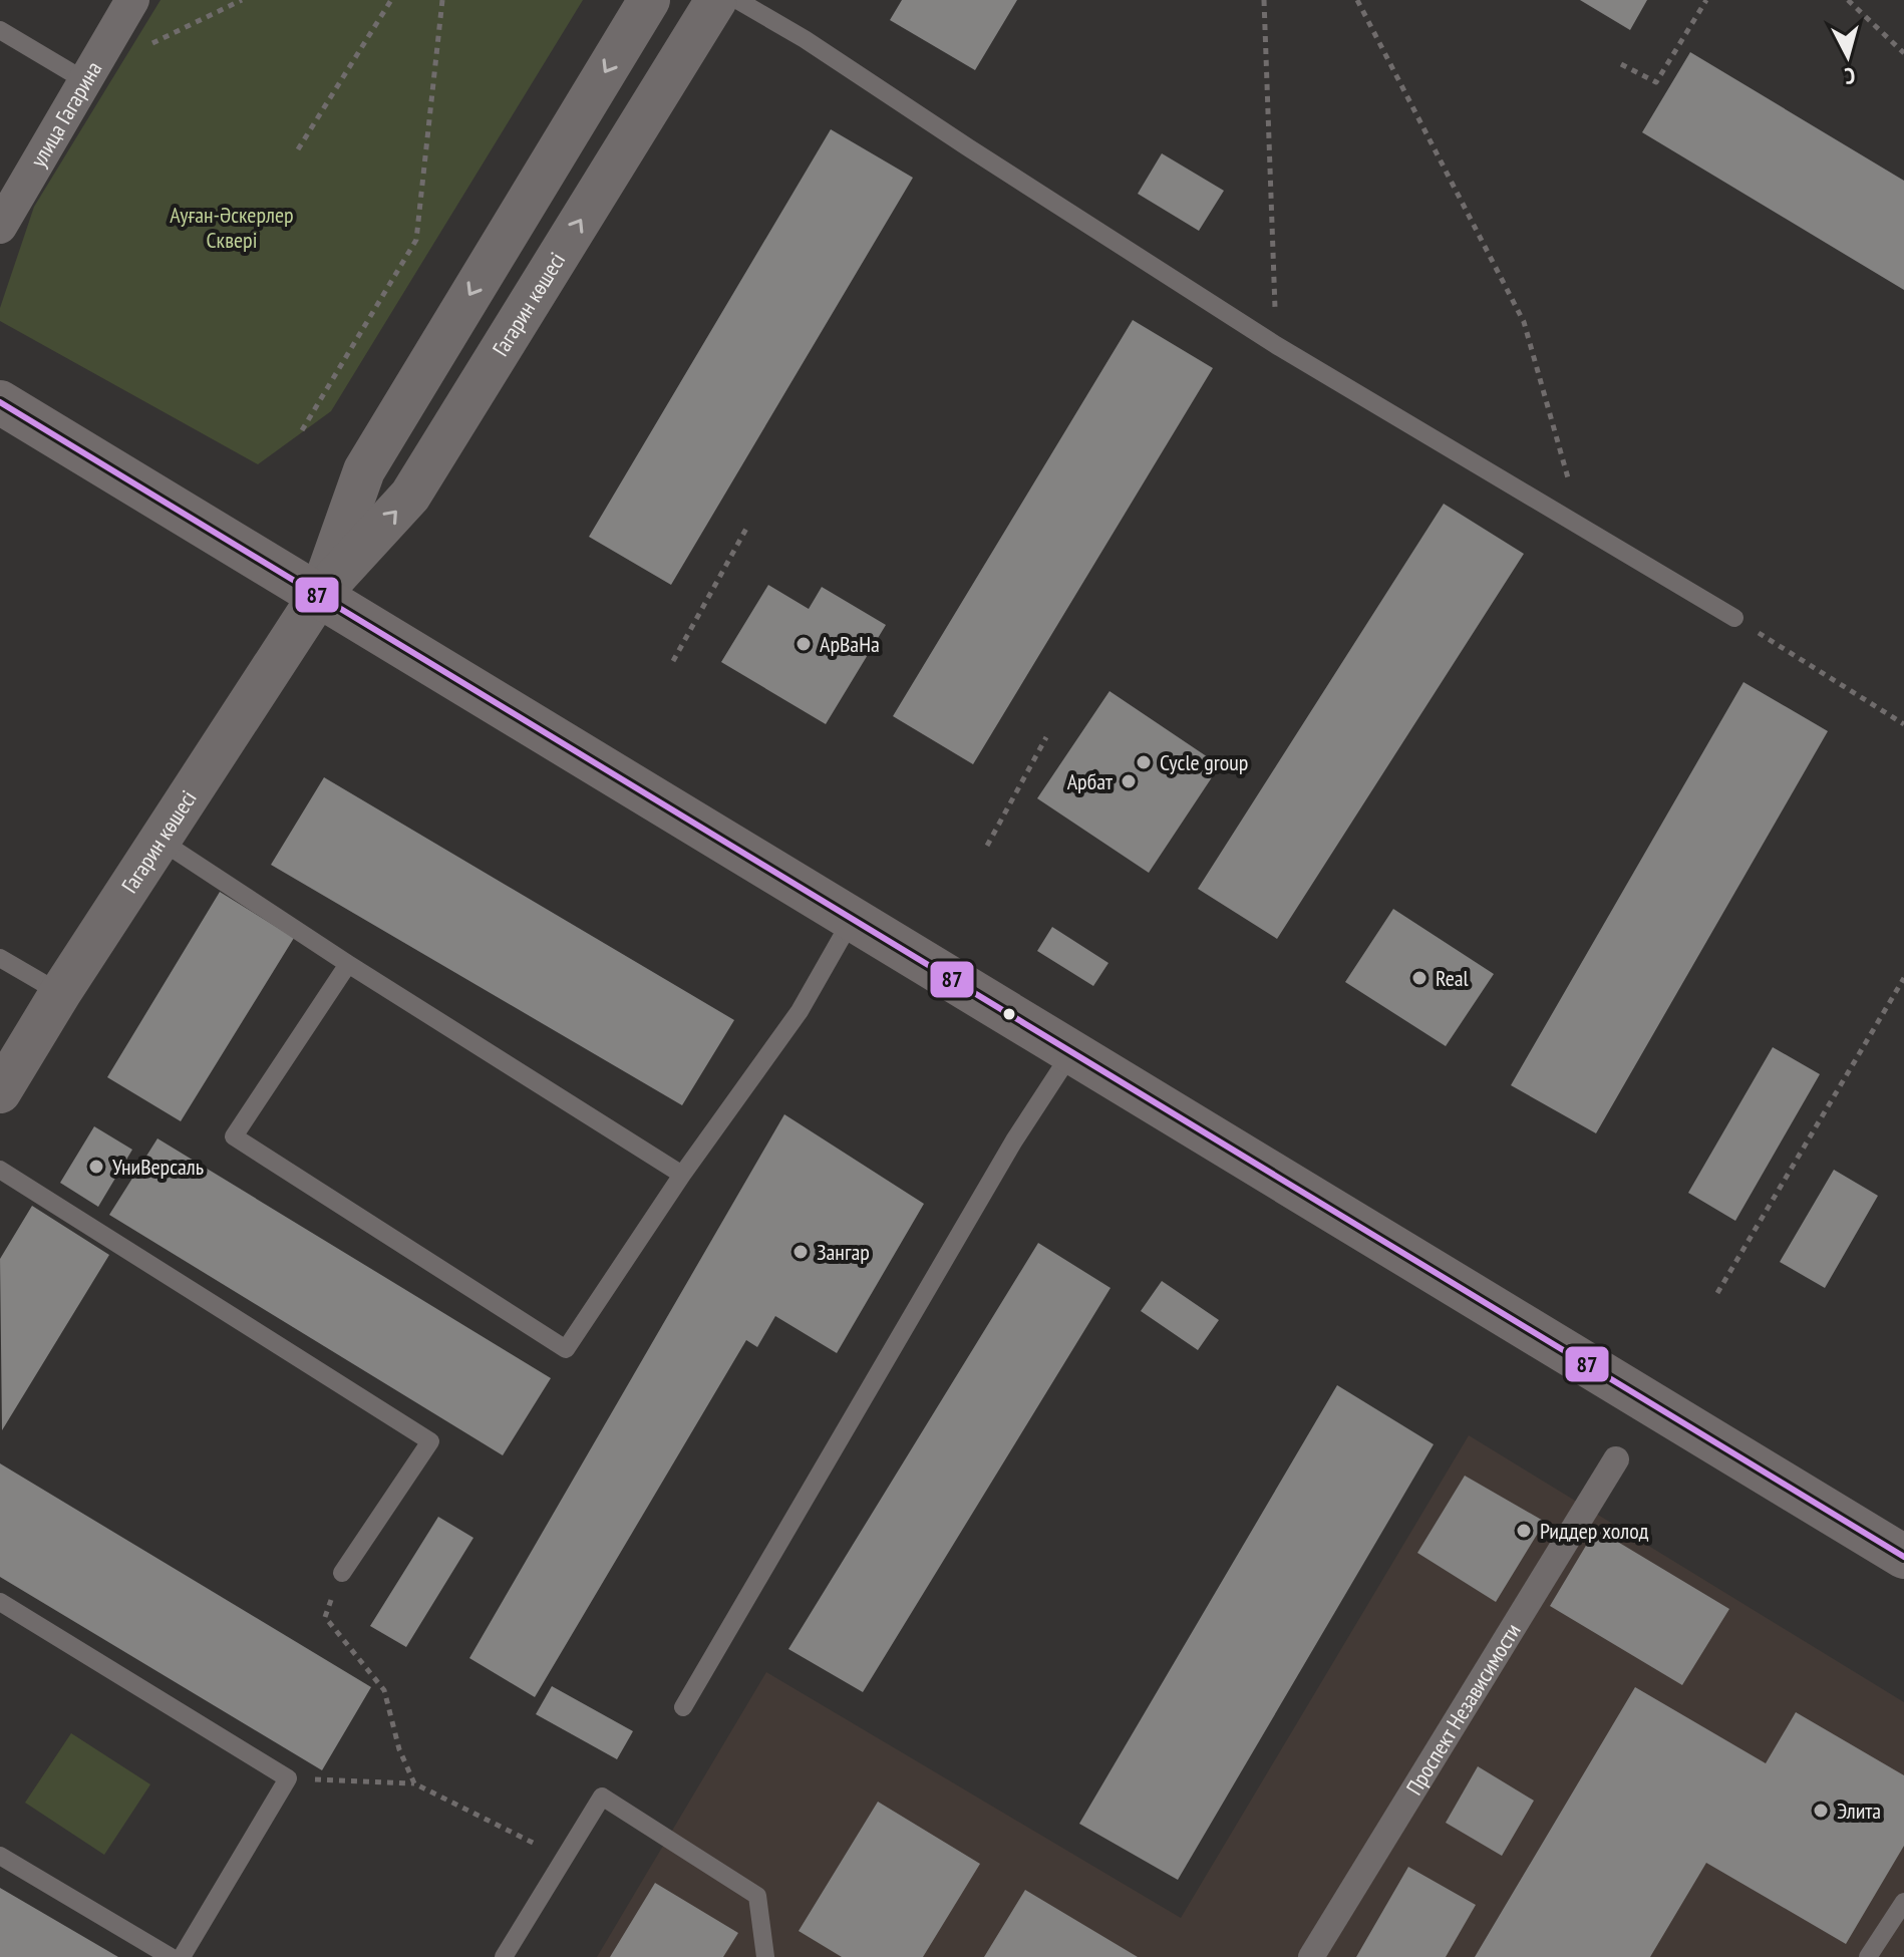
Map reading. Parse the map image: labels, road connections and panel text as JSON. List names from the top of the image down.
{
  "streets": {
    "street": ["улица Гагарина", "Гагарин көшесі", "Проспект Независимости"]
  },
  "parks": ["Ауған-Әскерлер Сквері"],
  "places": [
    "АрВаНа",
    "Cycle group",
    "Арбат",
    "Real",
    "УниВерсаль",
    "Зангар",
    "Риддер холод",
    "Элита"
  ],
  "lines": ["transit line 87"],
  "north": "bottom"
}
